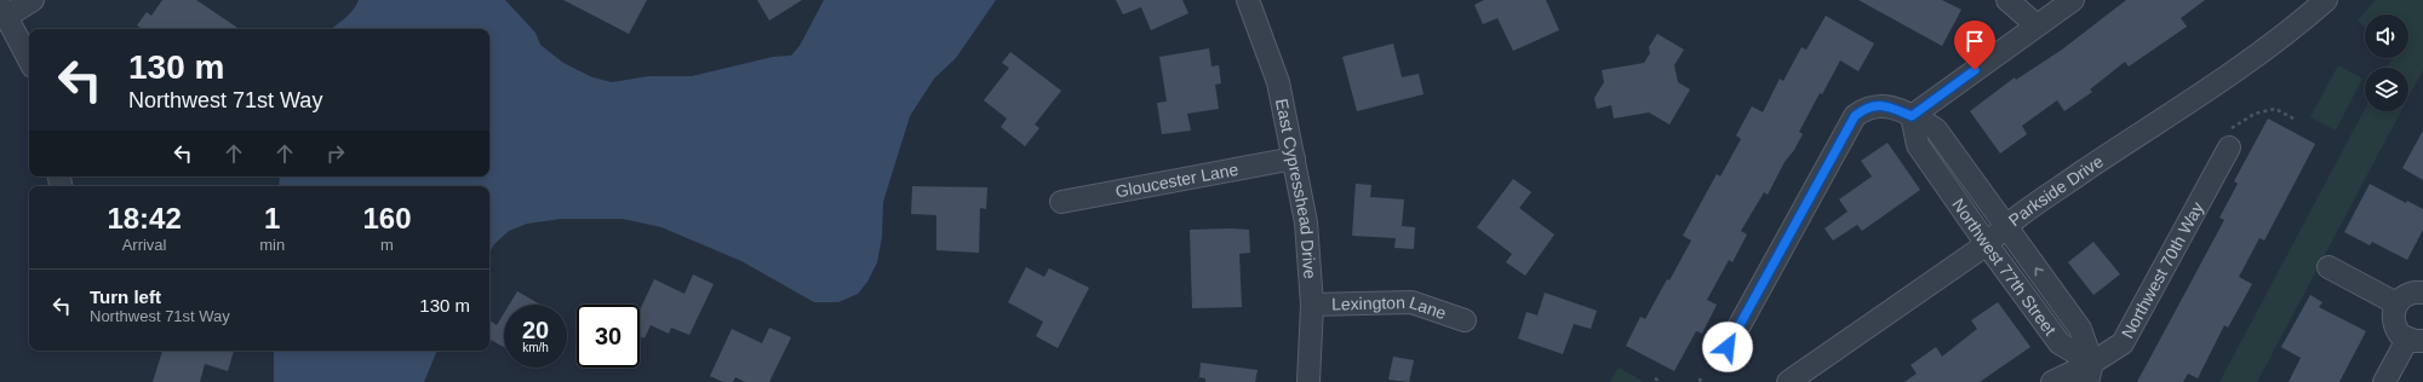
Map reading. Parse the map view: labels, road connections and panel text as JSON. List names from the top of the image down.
{
  "streets": {
    "street": [
      "Gloucester Lane",
      "East Cypresshead Drive",
      "Parkside Drive",
      "Northwest 77th Street",
      "Northwest 70th Way",
      "Lexington Lane"
    ]
  },
  "crossings": [
    ["Gloucester Lane", "East Cypresshead Drive"],
    ["East Cypresshead Drive", "Lexington Lane"],
    ["Parkside Drive", "Northwest 77th Street"],
    ["Northwest 77th Street", "Northwest 70th Way"]
  ],
  "page": {
    "turn": ["130 m", "Northwest 71st Way"],
    "eta": [
      "18:42",
      "Arrival",
      "1",
      "min",
      "160",
      "m"
    ],
    "list": [
      {
        "name": "Turn left",
        "note": "Northwest 71st Way",
        "value": "130 m"
      }
    ],
    "speed": "20 km/h",
    "limit": "30"
  }
}
